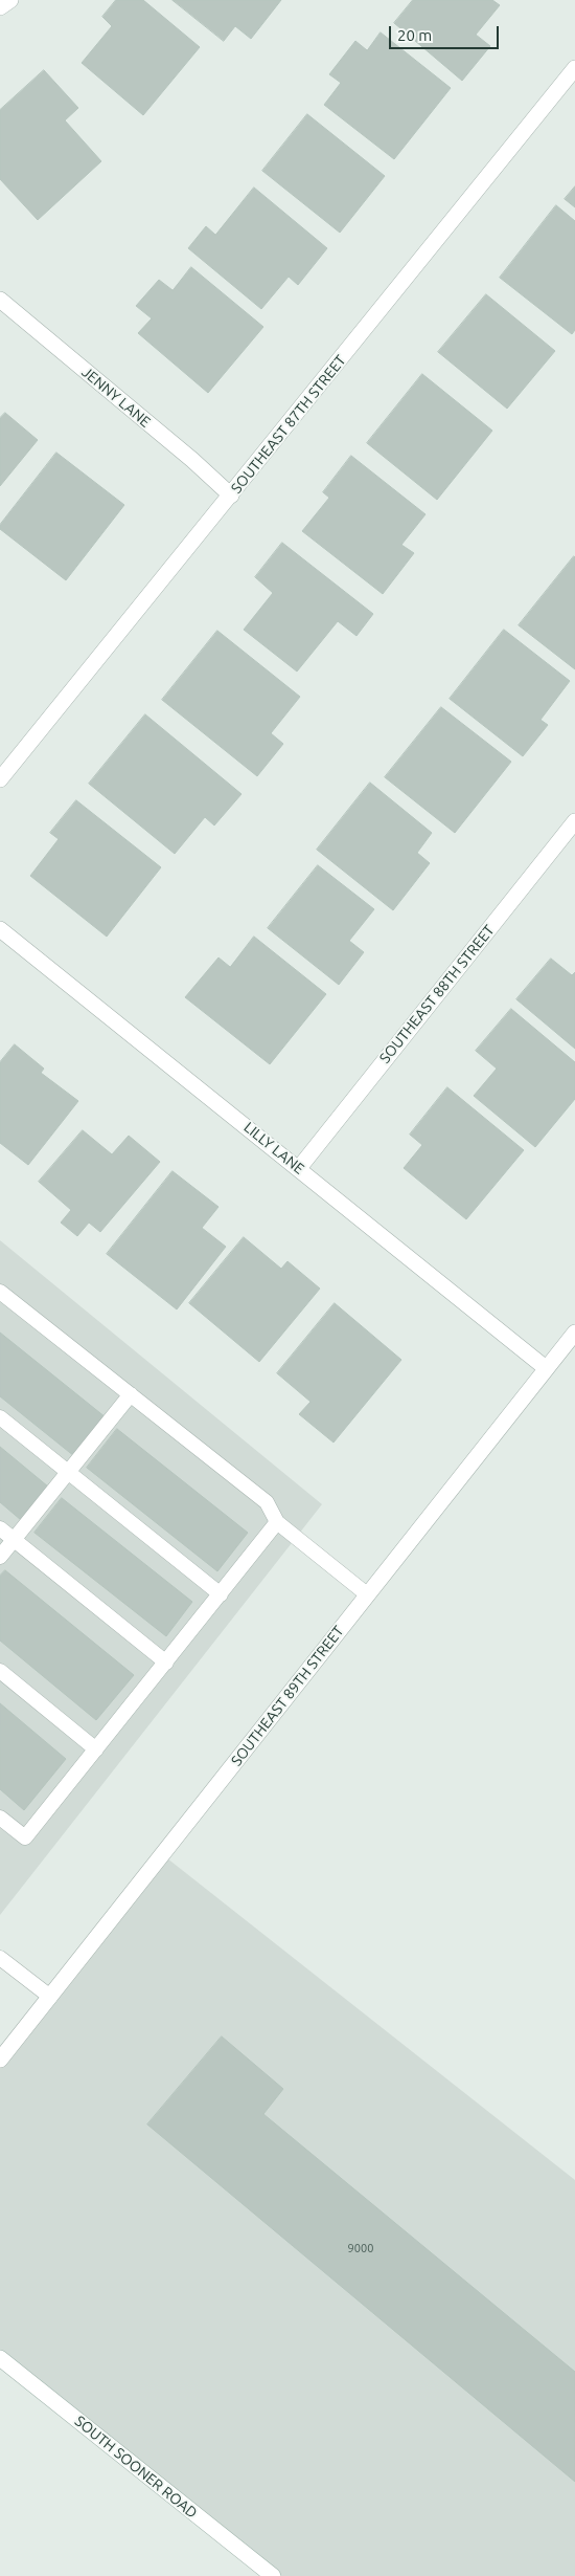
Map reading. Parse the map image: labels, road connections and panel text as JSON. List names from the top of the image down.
{
  "streets": {
    "street": [
      "JENNY LANE",
      "SOUTHEAST 87TH STREET",
      "SOUTHEAST 88TH STREET",
      "LILLY LANE",
      "SOUTHEAST 89TH STREET",
      "SOUTH SOONER ROAD"
    ]
  },
  "crossings": [
    ["JENNY LANE", "SOUTHEAST 87TH STREET"],
    ["SOUTHEAST 88TH STREET", "LILLY LANE"],
    ["LILLY LANE", "SOUTHEAST 89TH STREET"]
  ],
  "house_numbers": ["9000"],
  "scale_bar": "20 m"
}
